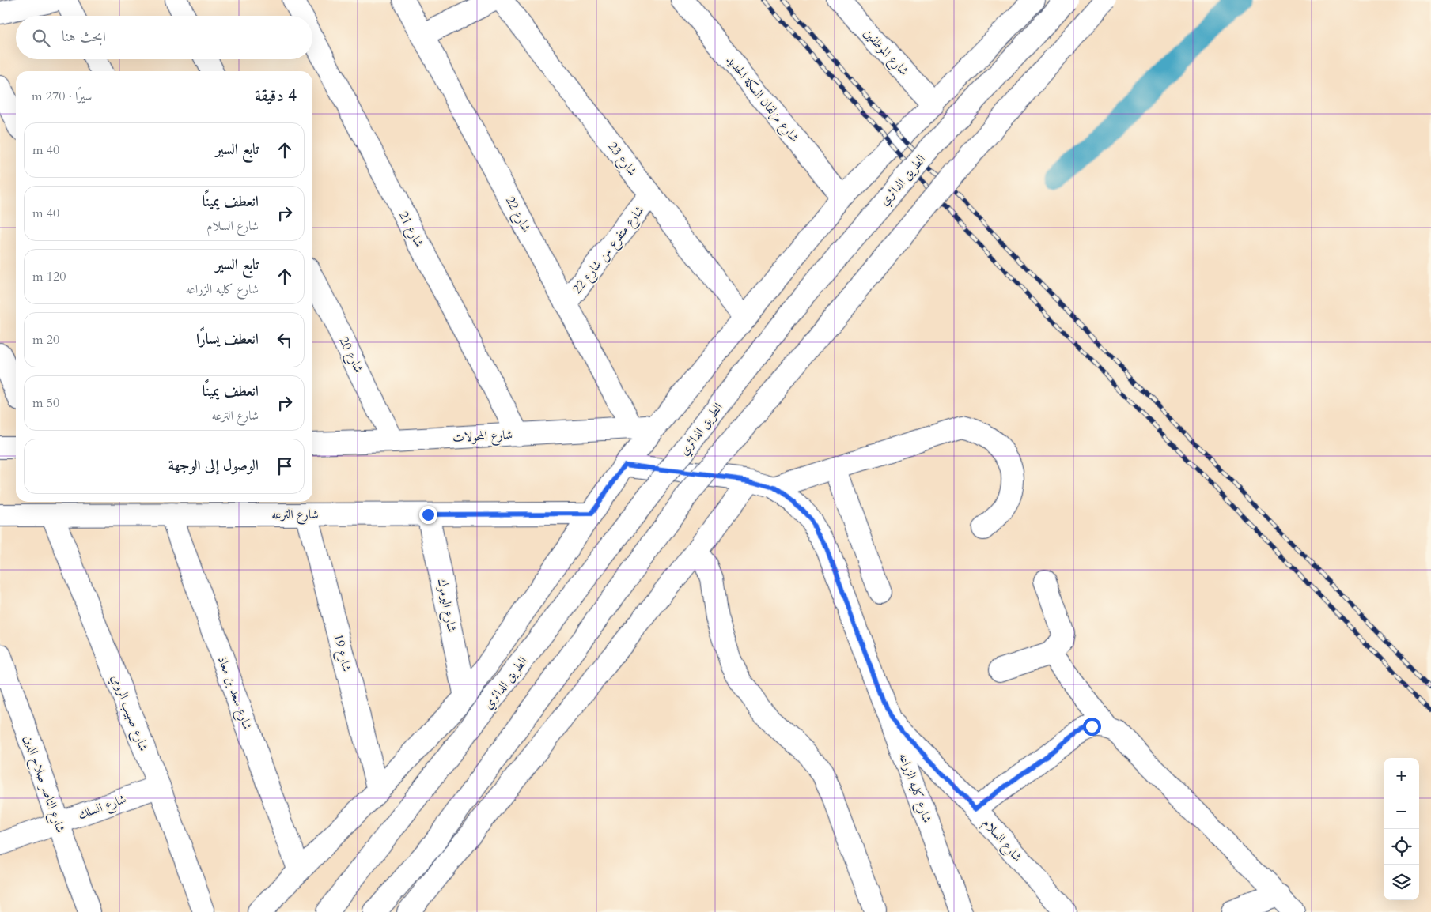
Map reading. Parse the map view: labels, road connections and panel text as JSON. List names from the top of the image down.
{
  "streets": {
    "street": [
      "شارع الموظفين",
      "شارع مزلقان السكة الحديد",
      "شارع 23",
      "الطريق الدائري",
      "شارع 22",
      "شارع 21",
      "شارع متفرع من شارع 22",
      "شارع 20",
      "شارع المحولات",
      "شارع الترعه",
      "شارع اليرموك",
      "شارع 19",
      "شارع سعد بن معاذ",
      "شارع صهيب الرومي",
      "شارع الناصر صلاح الدين",
      "شارع كليه الزراعه",
      "شارع السلك",
      "شارع السلام"
    ]
  },
  "crossings": [
    ["شارع 23", "شارع متفرع من شارع 22"],
    ["شارع 22", "شارع متفرع من شارع 22"],
    ["شارع 22", "شارع المحولات"],
    ["شارع 21", "شارع المحولات"],
    ["شارع 20", "شارع المحولات"],
    ["شارع الترعه", "شارع اليرموك"],
    ["شارع الترعه", "شارع 19"],
    ["شارع الترعه", "شارع سعد بن معاذ"],
    ["شارع الترعه", "شارع صهيب الرومي"],
    ["شارع صهيب الرومي", "شارع السلك"],
    ["شارع الناصر صلاح الدين", "شارع السلك"],
    ["شارع كليه الزراعه", "شارع السلام"]
  ],
  "page": {
    "search": "ابحث هنا",
    "heading": ["4 دقيقة", "سيرًا · 270 m"],
    "list": [
      ["تابع السير", "40 m"],
      ["انعطف يمينًا", "شارع السلام", "40 m"],
      ["تابع السير", "شارع كليه الزراعه", "120 m"],
      ["انعطف يسارًا", "20 m"],
      ["انعطف يمينًا", "شارع الترعه", "50 m"],
      "الوصول إلى الوجهة"
    ],
    "map_buttons": ["+", "−"]
  }
}
